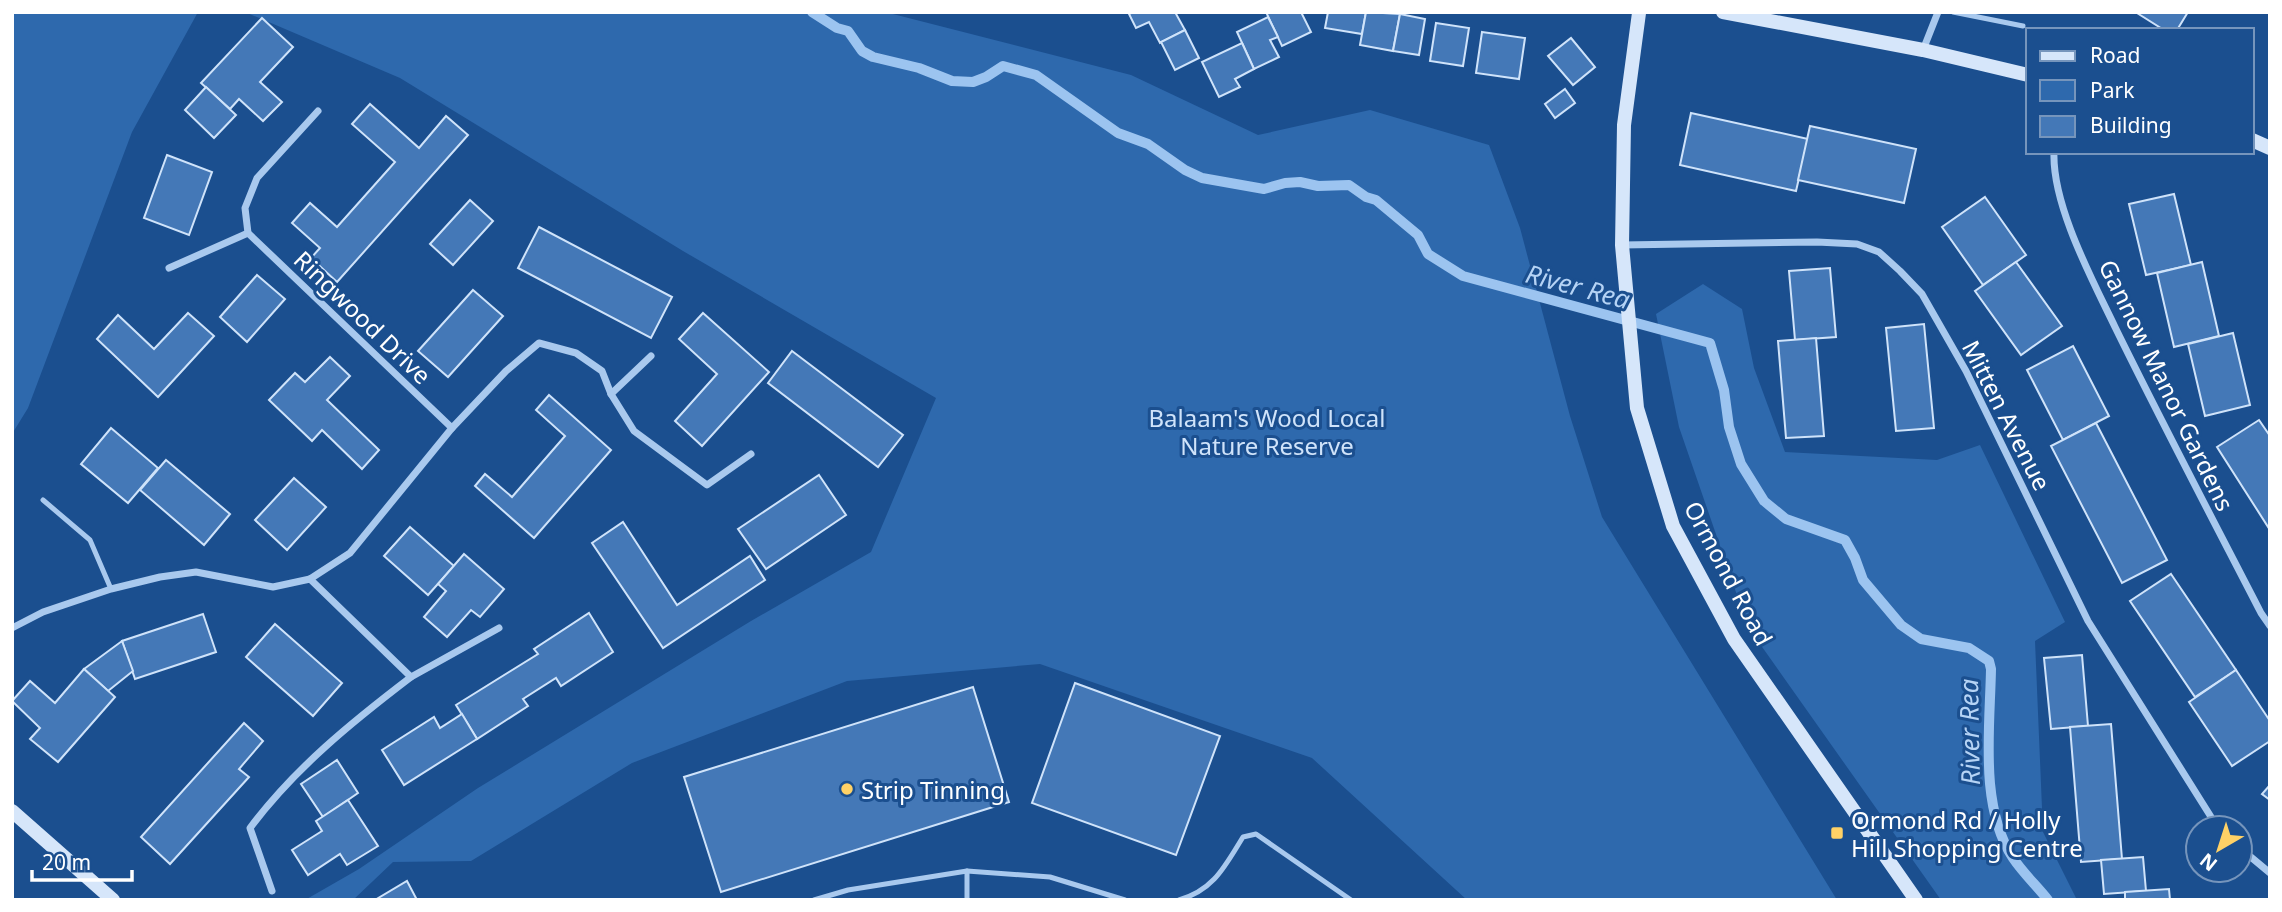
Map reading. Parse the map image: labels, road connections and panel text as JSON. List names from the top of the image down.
{
  "streets": {
    "street": [
      "Ringwood Drive",
      "Gannow Manor Gardens",
      "Mitten Avenue",
      "Ormond Road"
    ]
  },
  "crossings": [
    ["Mitten Avenue", "Ormond Road"]
  ],
  "water": ["River Rea"],
  "parks": ["Balaam's Wood Local Nature Reserve"],
  "places": {
    "other": ["Strip Tinning"],
    "transit": ["Ormond Rd / Holly Hill Shopping Centre"]
  },
  "legend": ["Road", "Park", "Building"],
  "scale_bar": "20 m",
  "north": "bottom left"
}
